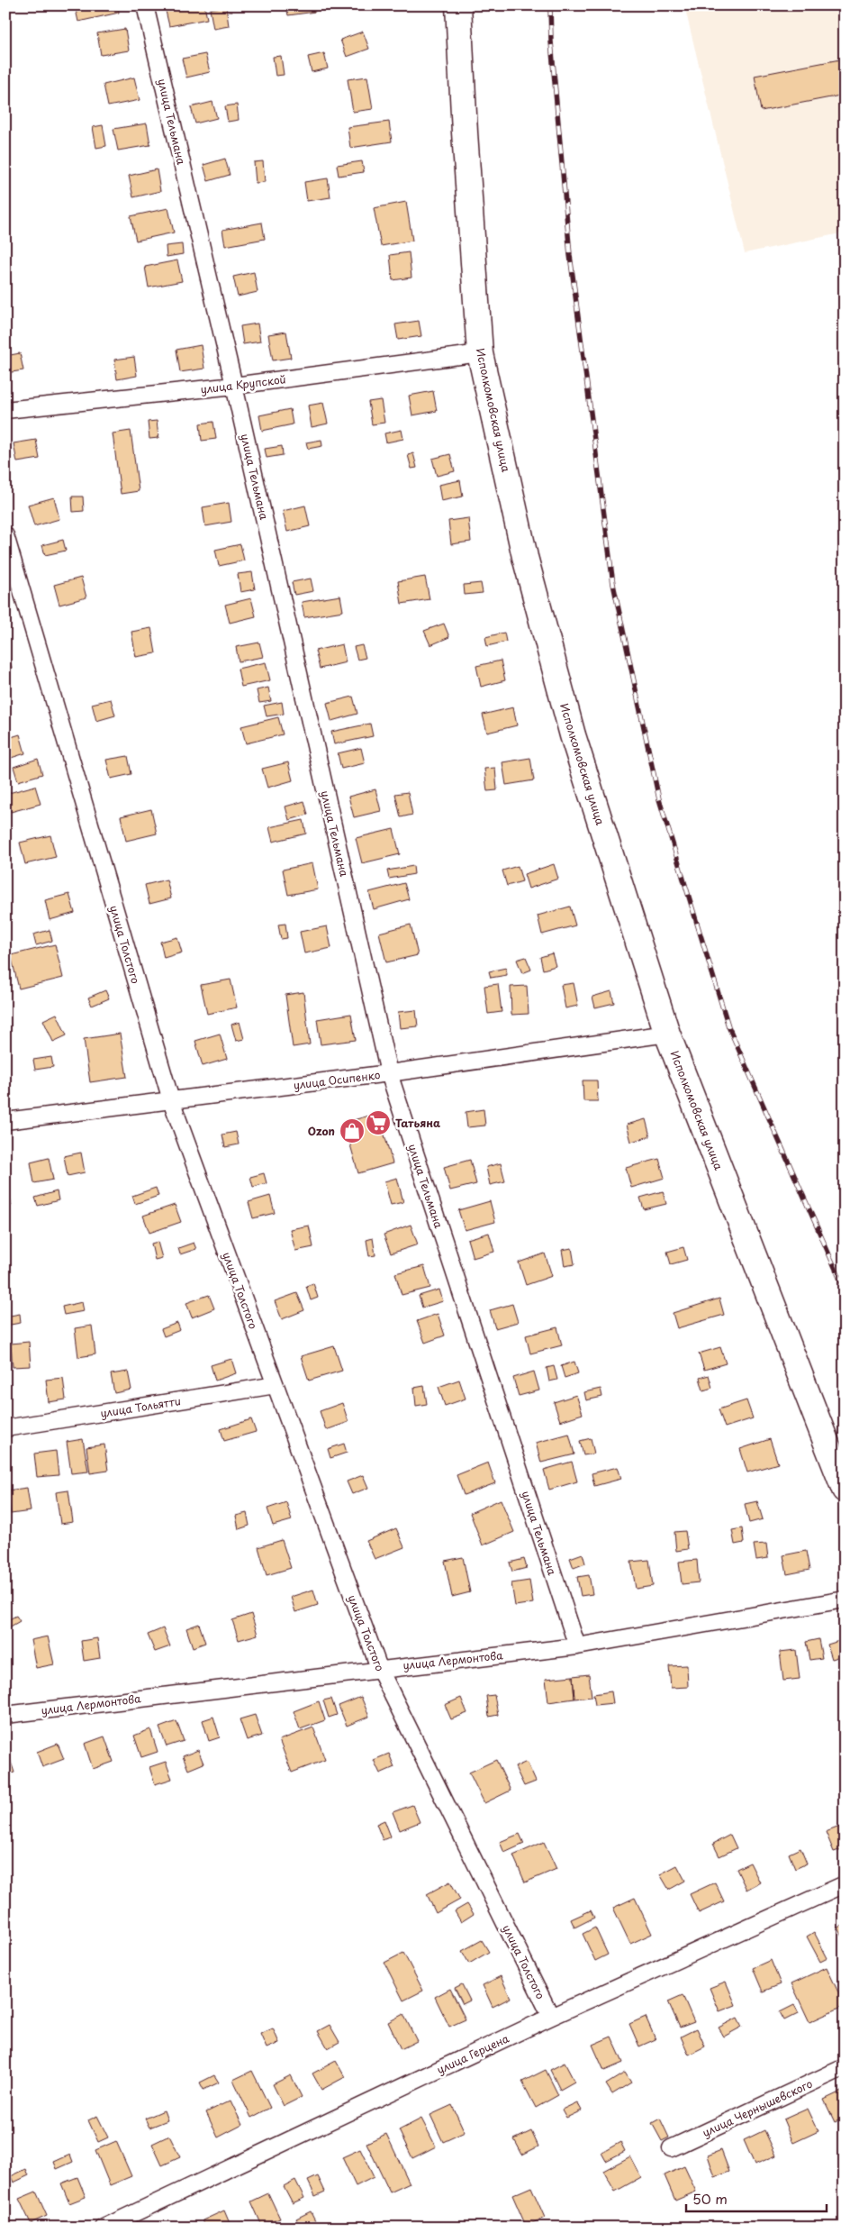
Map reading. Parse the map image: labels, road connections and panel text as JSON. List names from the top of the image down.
{
  "streets": {
    "main road": ["Исполкомовская улица"],
    "street": [
      "улица Тельмана",
      "улица Крупской",
      "улица Толстого",
      "улица Осипенко",
      "улица Тольятти",
      "улица Лермонтова",
      "улица Герцена",
      "улица Чернышевского"
    ]
  },
  "crossings": [
    ["улица Тельмана", "улица Крупской"],
    ["улица Тельмана", "улица Осипенко"],
    ["улица Тельмана", "улица Лермонтова"],
    ["улица Крупской", "Исполкомовская улица"],
    ["Исполкомовская улица", "улица Осипенко"],
    ["улица Толстого", "улица Осипенко"],
    ["улица Толстого", "улица Тольятти"],
    ["улица Толстого", "улица Лермонтова"],
    ["улица Толстого", "улица Герцена"]
  ],
  "places": {
    "supermarket": ["Татьяна"],
    "shop": ["Ozon"]
  },
  "scale_bar": "50 m"
}
